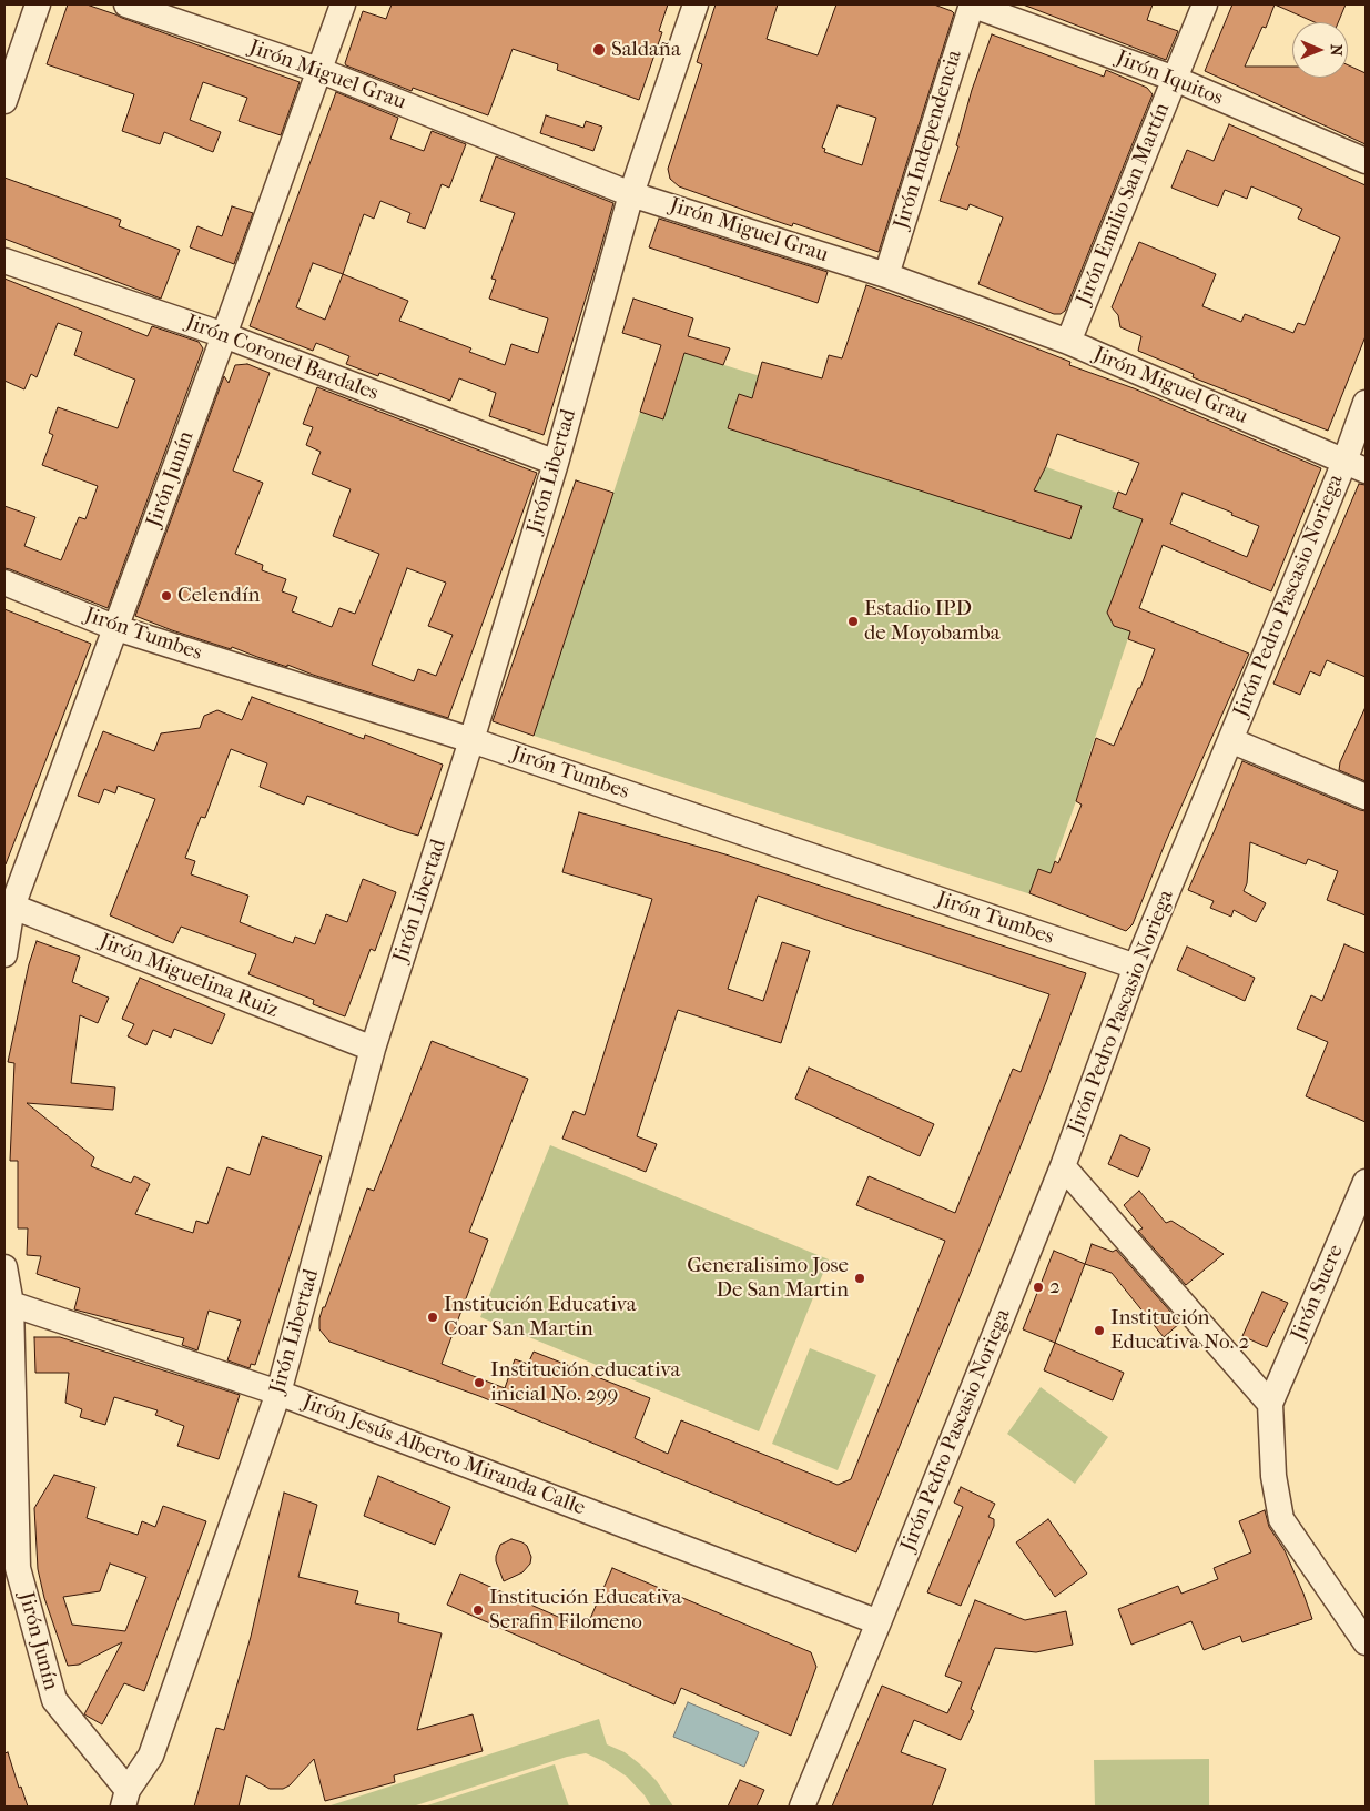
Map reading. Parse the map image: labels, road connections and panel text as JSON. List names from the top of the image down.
{
  "streets": {
    "street": [
      "Jirón Miguel Grau",
      "Jirón Iquitos",
      "Jirón Independencia",
      "Jirón Emilio San Martín",
      "Jirón Coronel Bardales",
      "Jirón Libertad",
      "Jirón Junín",
      "Jirón Pedro Pascasio Noriega",
      "Jirón Tumbes",
      "Jirón Miguelina Ruiz",
      "Jirón Sucre",
      "Jirón Jesús Alberto Miranda Calle"
    ]
  },
  "crossings": [
    ["Jirón Miguel Grau", "Jirón Independencia"],
    ["Jirón Miguel Grau", "Jirón Emilio San Martín"],
    ["Jirón Miguel Grau", "Jirón Libertad"],
    ["Jirón Miguel Grau", "Jirón Junín"],
    ["Jirón Miguel Grau", "Jirón Pedro Pascasio Noriega"],
    ["Jirón Iquitos", "Jirón Independencia"],
    ["Jirón Iquitos", "Jirón Emilio San Martín"],
    ["Jirón Coronel Bardales", "Jirón Libertad"],
    ["Jirón Coronel Bardales", "Jirón Junín"],
    ["Jirón Libertad", "Jirón Junín"],
    ["Jirón Libertad", "Jirón Tumbes"],
    ["Jirón Libertad", "Jirón Miguelina Ruiz"],
    ["Jirón Libertad", "Jirón Jesús Alberto Miranda Calle"],
    ["Jirón Junín", "Jirón Tumbes"],
    ["Jirón Junín", "Jirón Miguelina Ruiz"],
    ["Jirón Junín", "Jirón Jesús Alberto Miranda Calle"],
    ["Jirón Pedro Pascasio Noriega", "Jirón Tumbes"],
    ["Jirón Pedro Pascasio Noriega", "Jirón Jesús Alberto Miranda Calle"]
  ],
  "places": [
    "Saldaña",
    "Celendín",
    "Estadio IPD de Moyobamba",
    "Generalisimo Jose De San Martin",
    "2",
    "Institución Educativa Coar San Martin",
    "Institución Educativa No. 2",
    "Institución educativa inicial No. 299",
    "Institución Educativa Serafin Filomeno"
  ],
  "north": "right"
}
